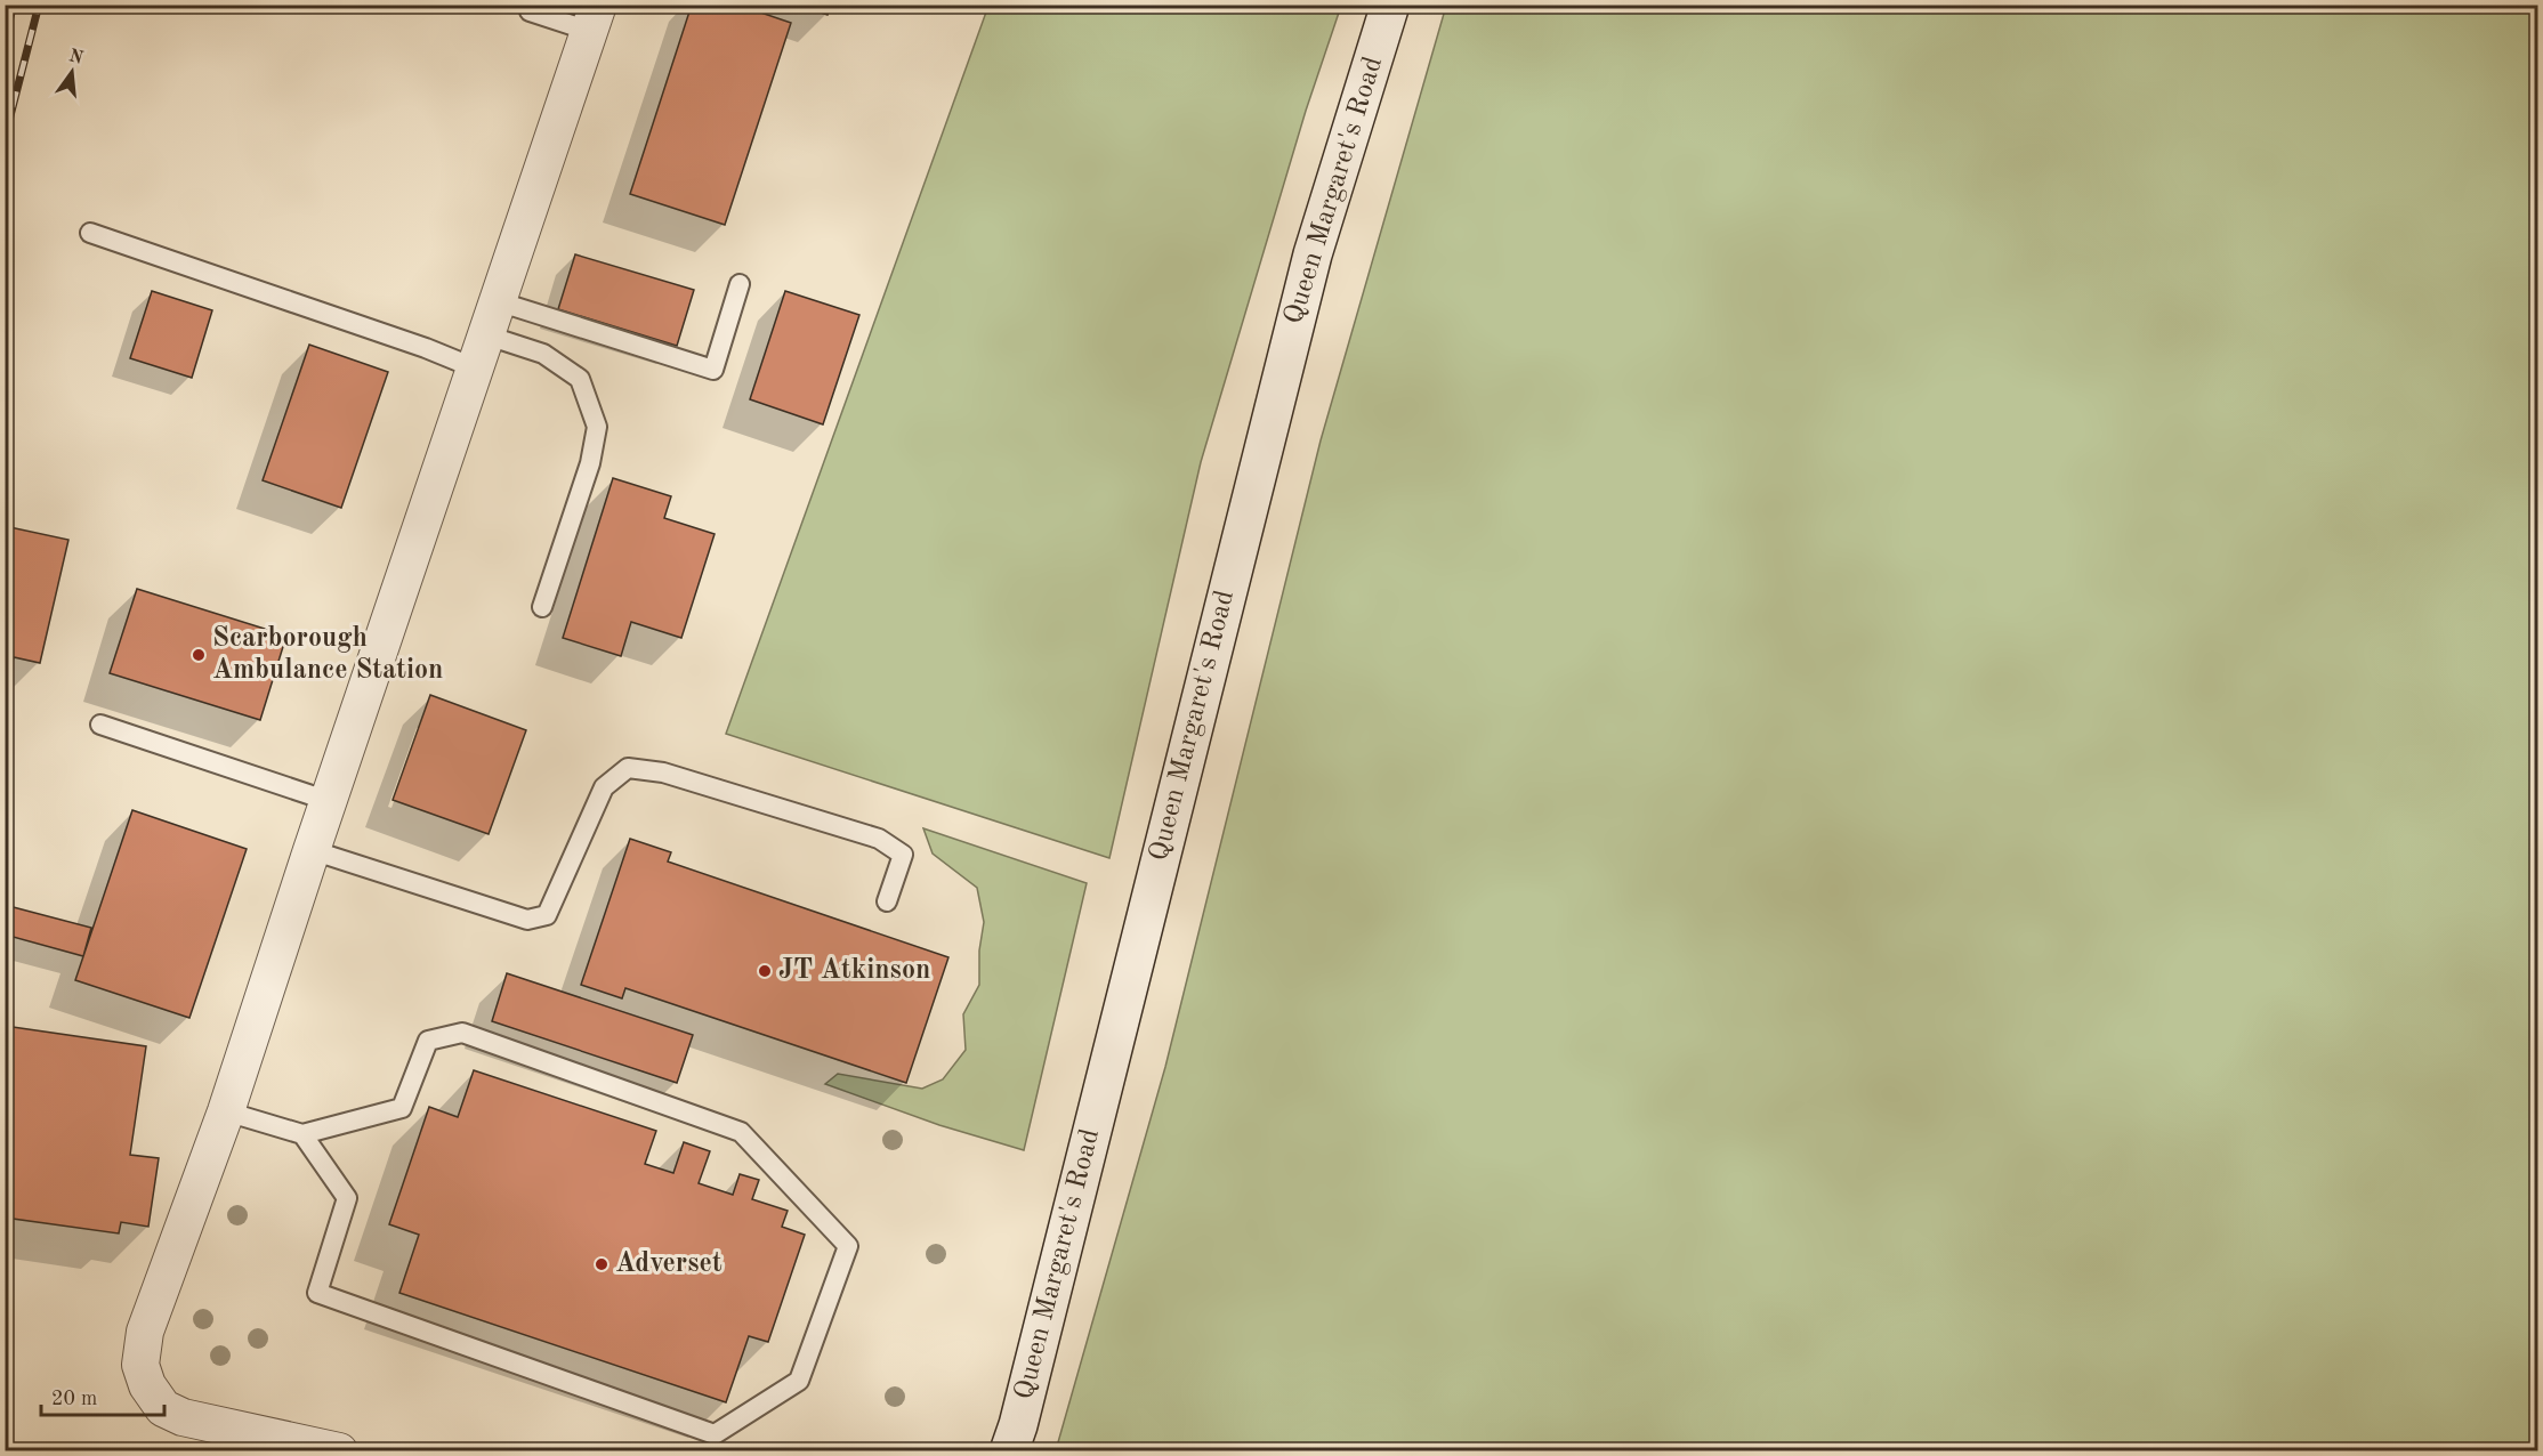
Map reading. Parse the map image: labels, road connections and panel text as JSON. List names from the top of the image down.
{
  "streets": {
    "main road": ["Queen Margaret's Road"]
  },
  "places": ["Scarborough Ambulance Station", "JT Atkinson", "Adverset"],
  "scale_bar": "20 m",
  "north": "top"
}
